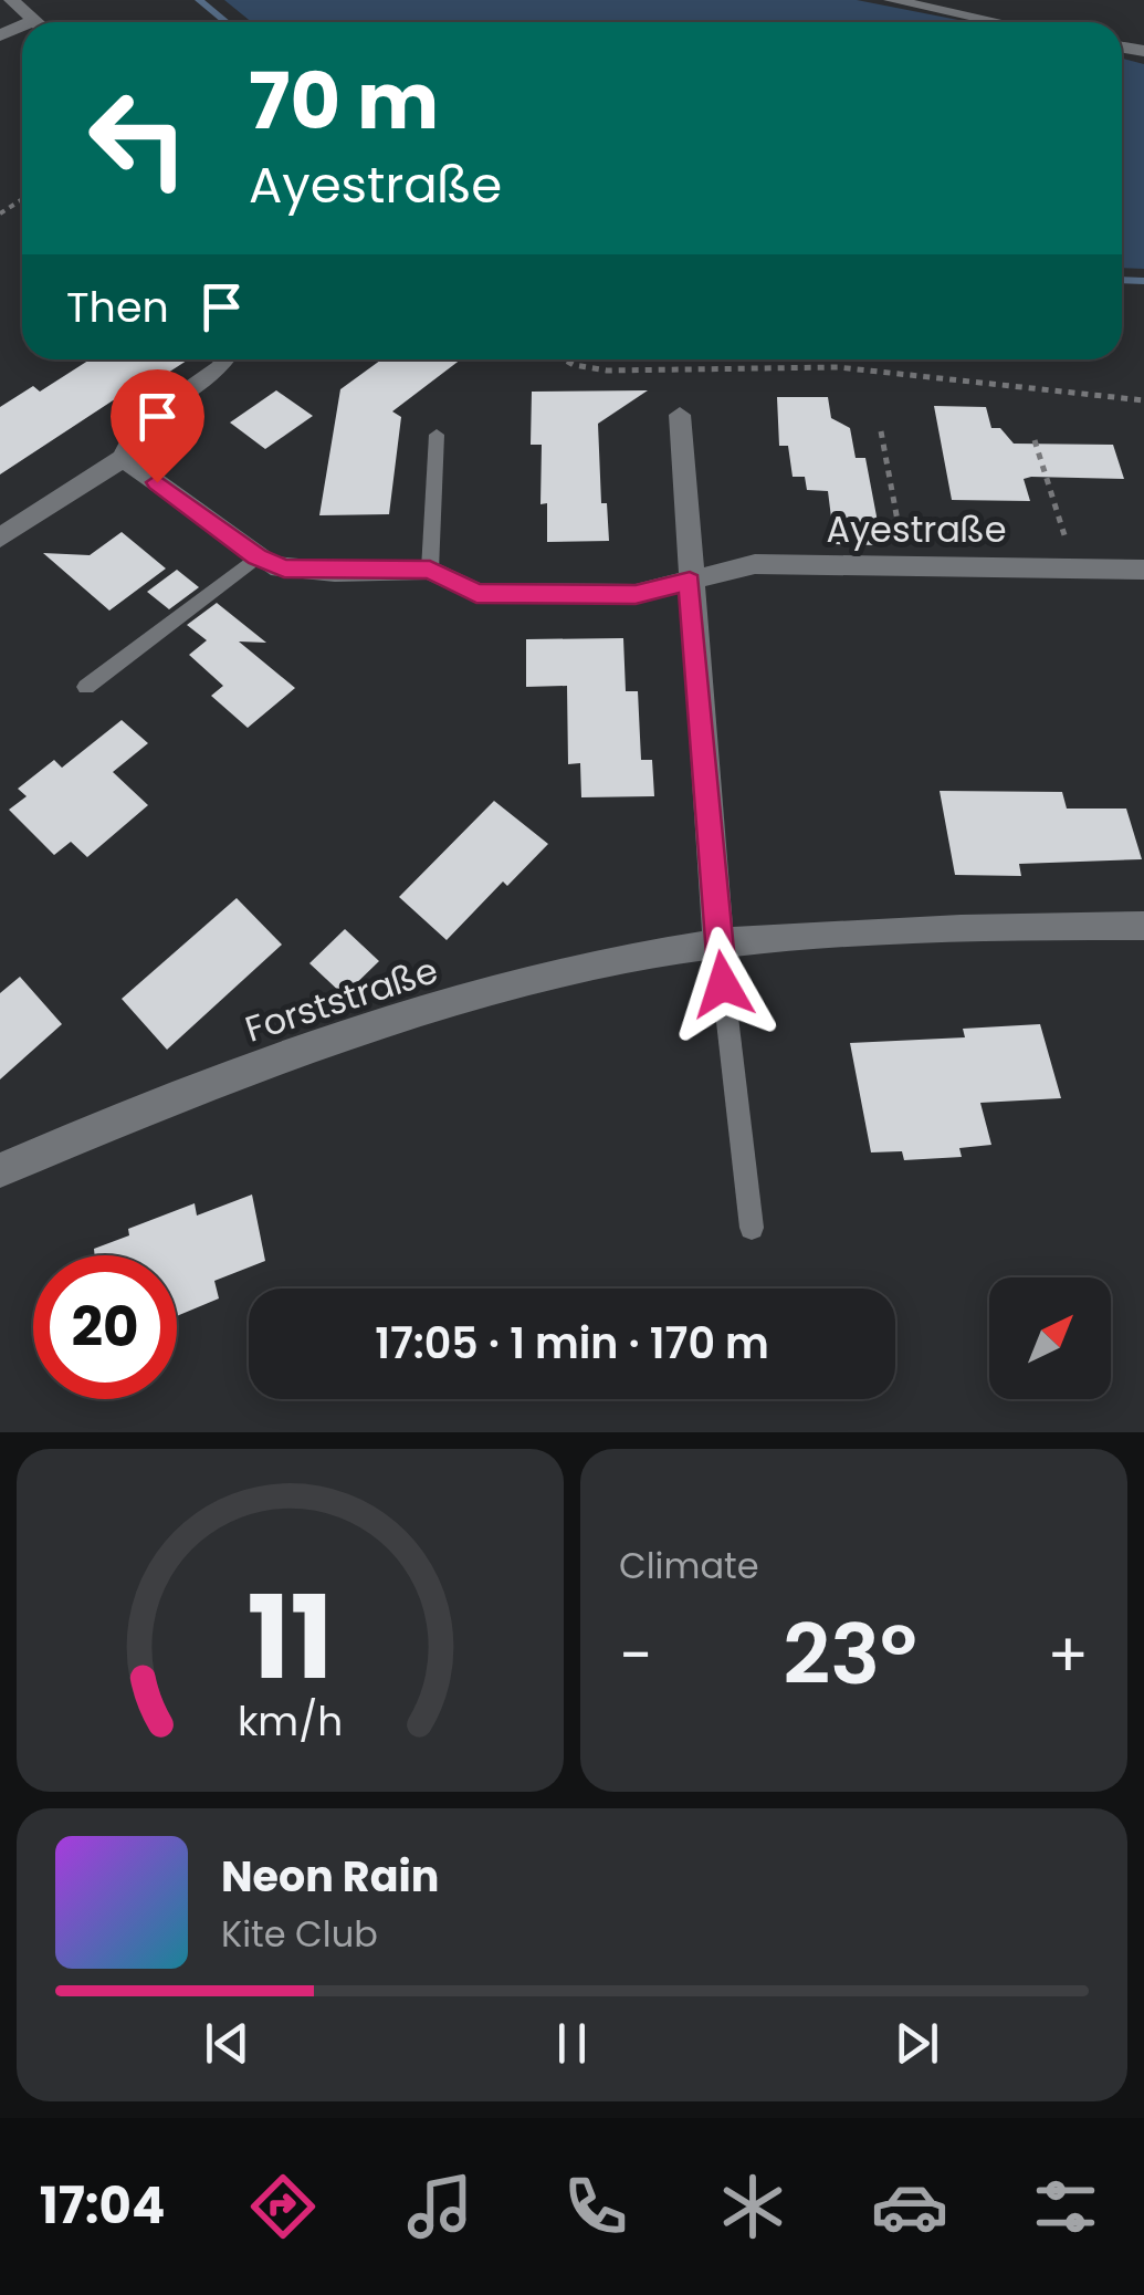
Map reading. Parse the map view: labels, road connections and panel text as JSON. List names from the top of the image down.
{
  "streets": {
    "street": ["Ayestraße", "Forststraße"]
  },
  "north": "top right",
  "page": {
    "turn": ["70 m", "Ayestraße"],
    "then": "Then",
    "limit": "20",
    "trip": "17:05 · 1 min · 170 m",
    "tile": "Climate",
    "heat": ["−", "23°", "+"],
    "song": ["Neon Rain", "Kite Club"],
    "tabs": "17:04",
    "gauge": ["11", "km/h"]
  }
}
